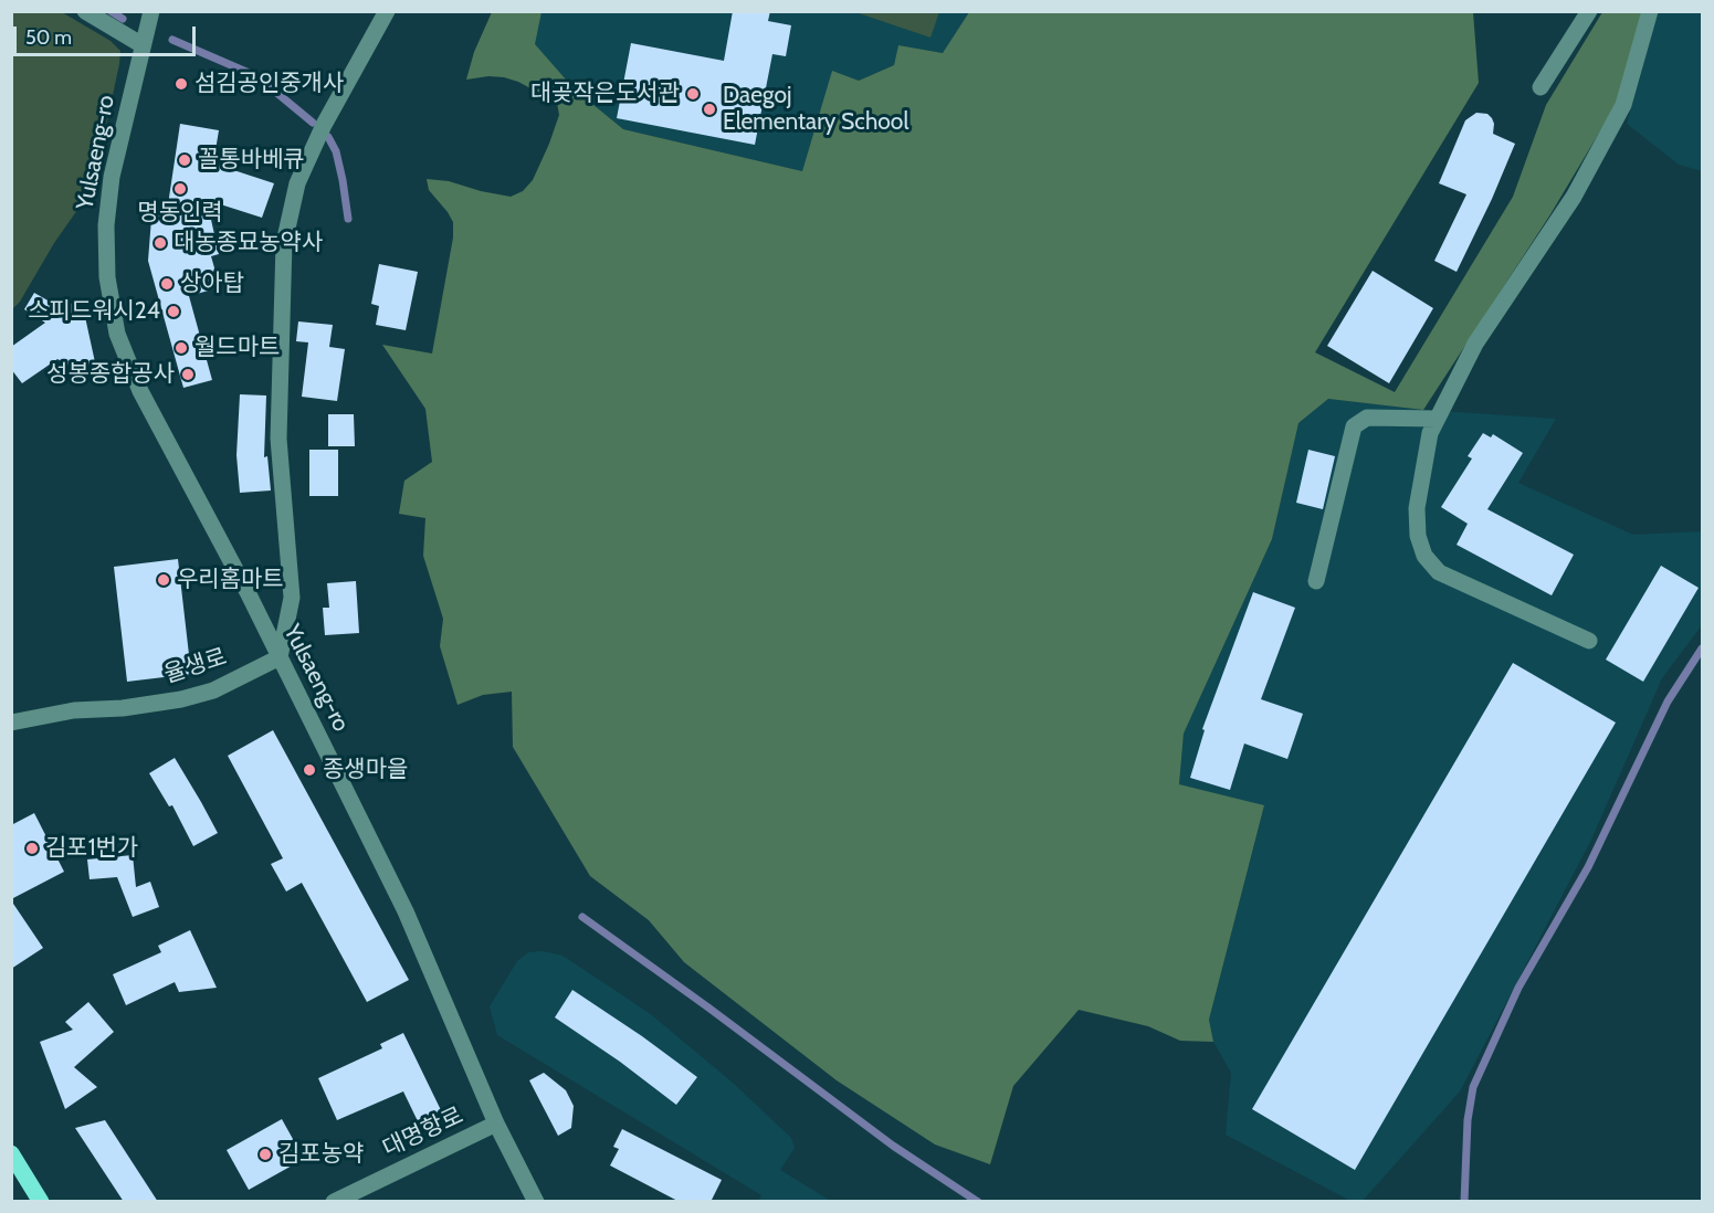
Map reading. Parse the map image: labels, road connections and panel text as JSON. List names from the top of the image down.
{
  "streets": {
    "street": ["Yulsaeng-ro", "율생로", "대명항로"]
  },
  "crossings": [
    ["Yulsaeng-ro", "율생로"],
    ["Yulsaeng-ro", "대명항로"]
  ],
  "places": [
    "섬김공인중개사",
    "대곶작은도서관",
    "Daegoj Elementary School",
    "꼴통바베큐",
    "명동인력",
    "대농종묘농약사",
    "상아탑",
    "스피드워시24",
    "월드마트",
    "성봉종합공사",
    "우리홈마트",
    "종생마을",
    "김포1번가",
    "김포농약"
  ],
  "scale_bar": "50 m"
}
